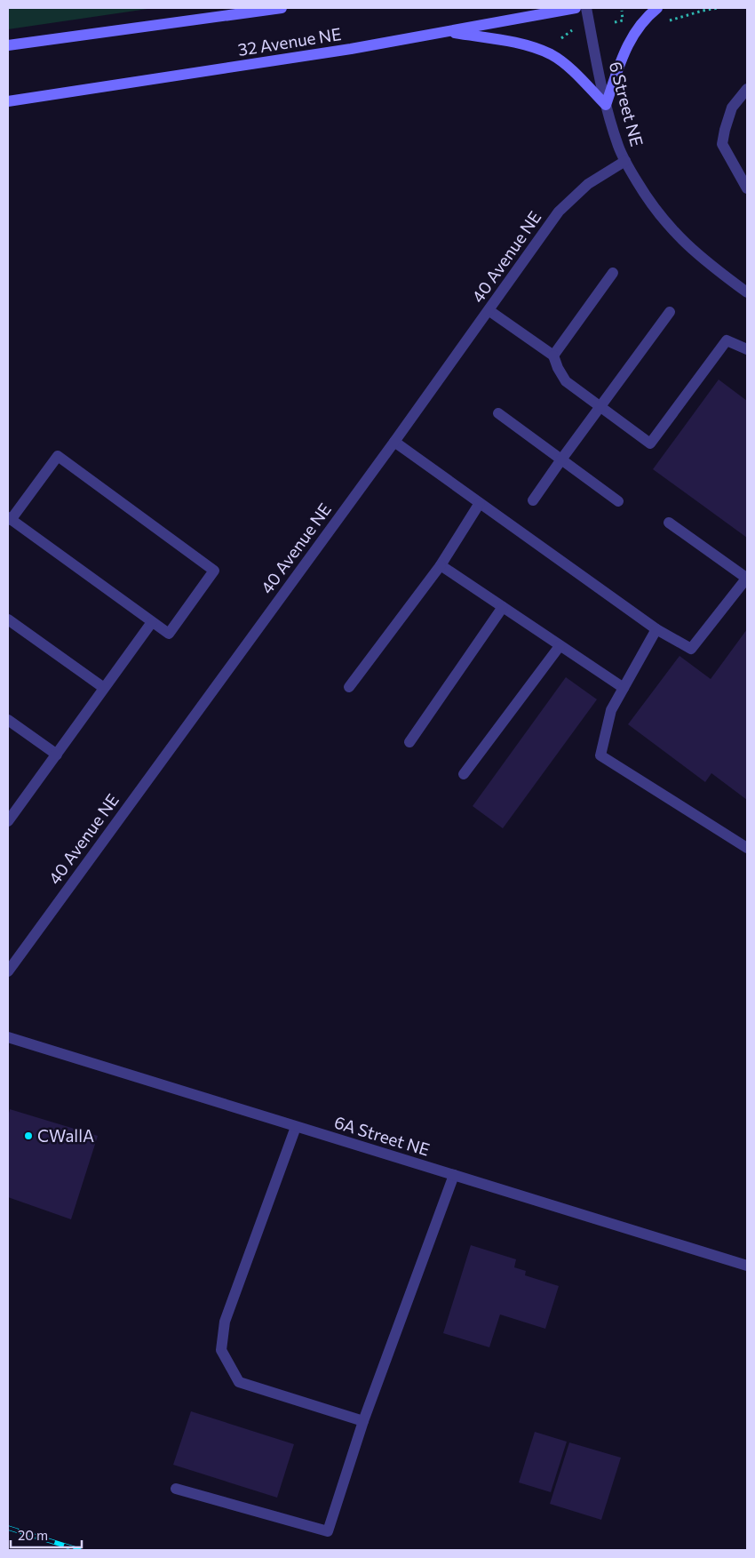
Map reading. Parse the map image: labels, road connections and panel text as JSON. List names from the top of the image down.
{
  "streets": {
    "main road": ["32 Avenue NE"],
    "street": ["6 Street NE", "40 Avenue NE", "6A Street NE"]
  },
  "crossings": [
    ["6 Street NE", "40 Avenue NE"]
  ],
  "places": ["CWallA"],
  "scale_bar": "20 m"
}
